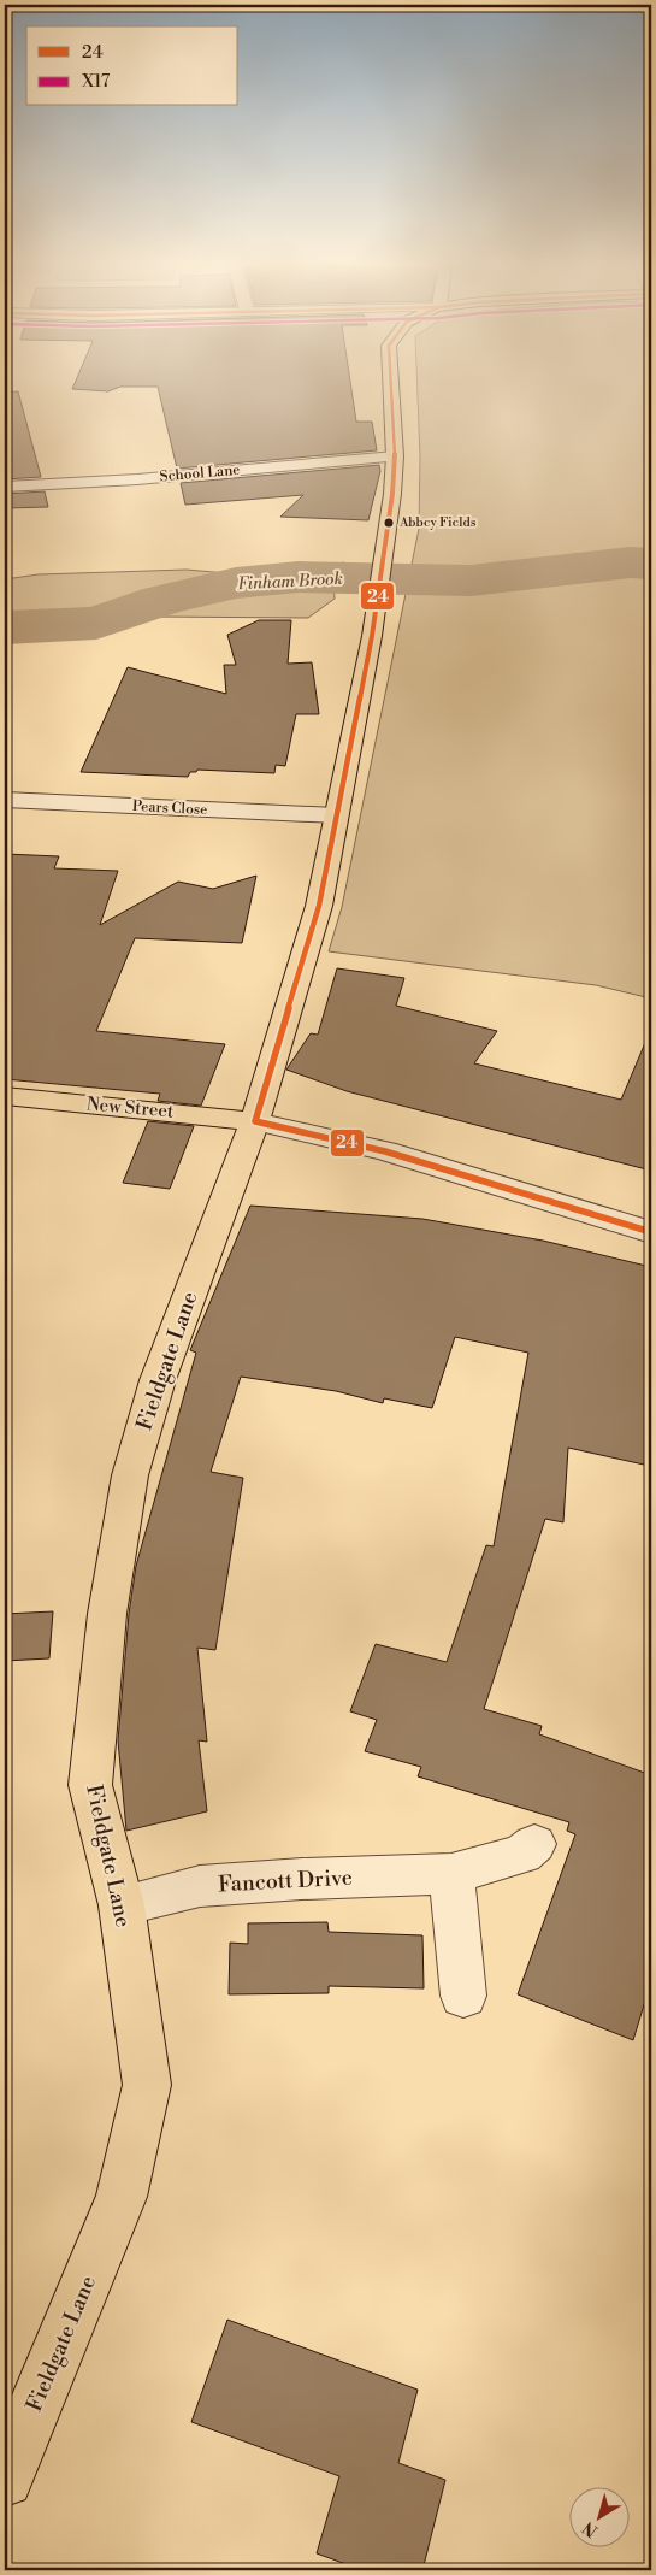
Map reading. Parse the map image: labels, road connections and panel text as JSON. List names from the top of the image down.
{
  "streets": {
    "main road": ["New Street", "Fieldgate Lane"],
    "street": ["School Lane", "Pears Close", "Fancott Drive"]
  },
  "crossings": [
    ["School Lane", "Fieldgate Lane"],
    ["Pears Close", "Fieldgate Lane"],
    ["New Street", "Fieldgate Lane"],
    ["Fieldgate Lane", "Fancott Drive"]
  ],
  "water": ["Finham Brook"],
  "places": ["Abbey Fields"],
  "lines": ["transit line 24"],
  "legend": ["24", "X17"],
  "north": "bottom left"
}
